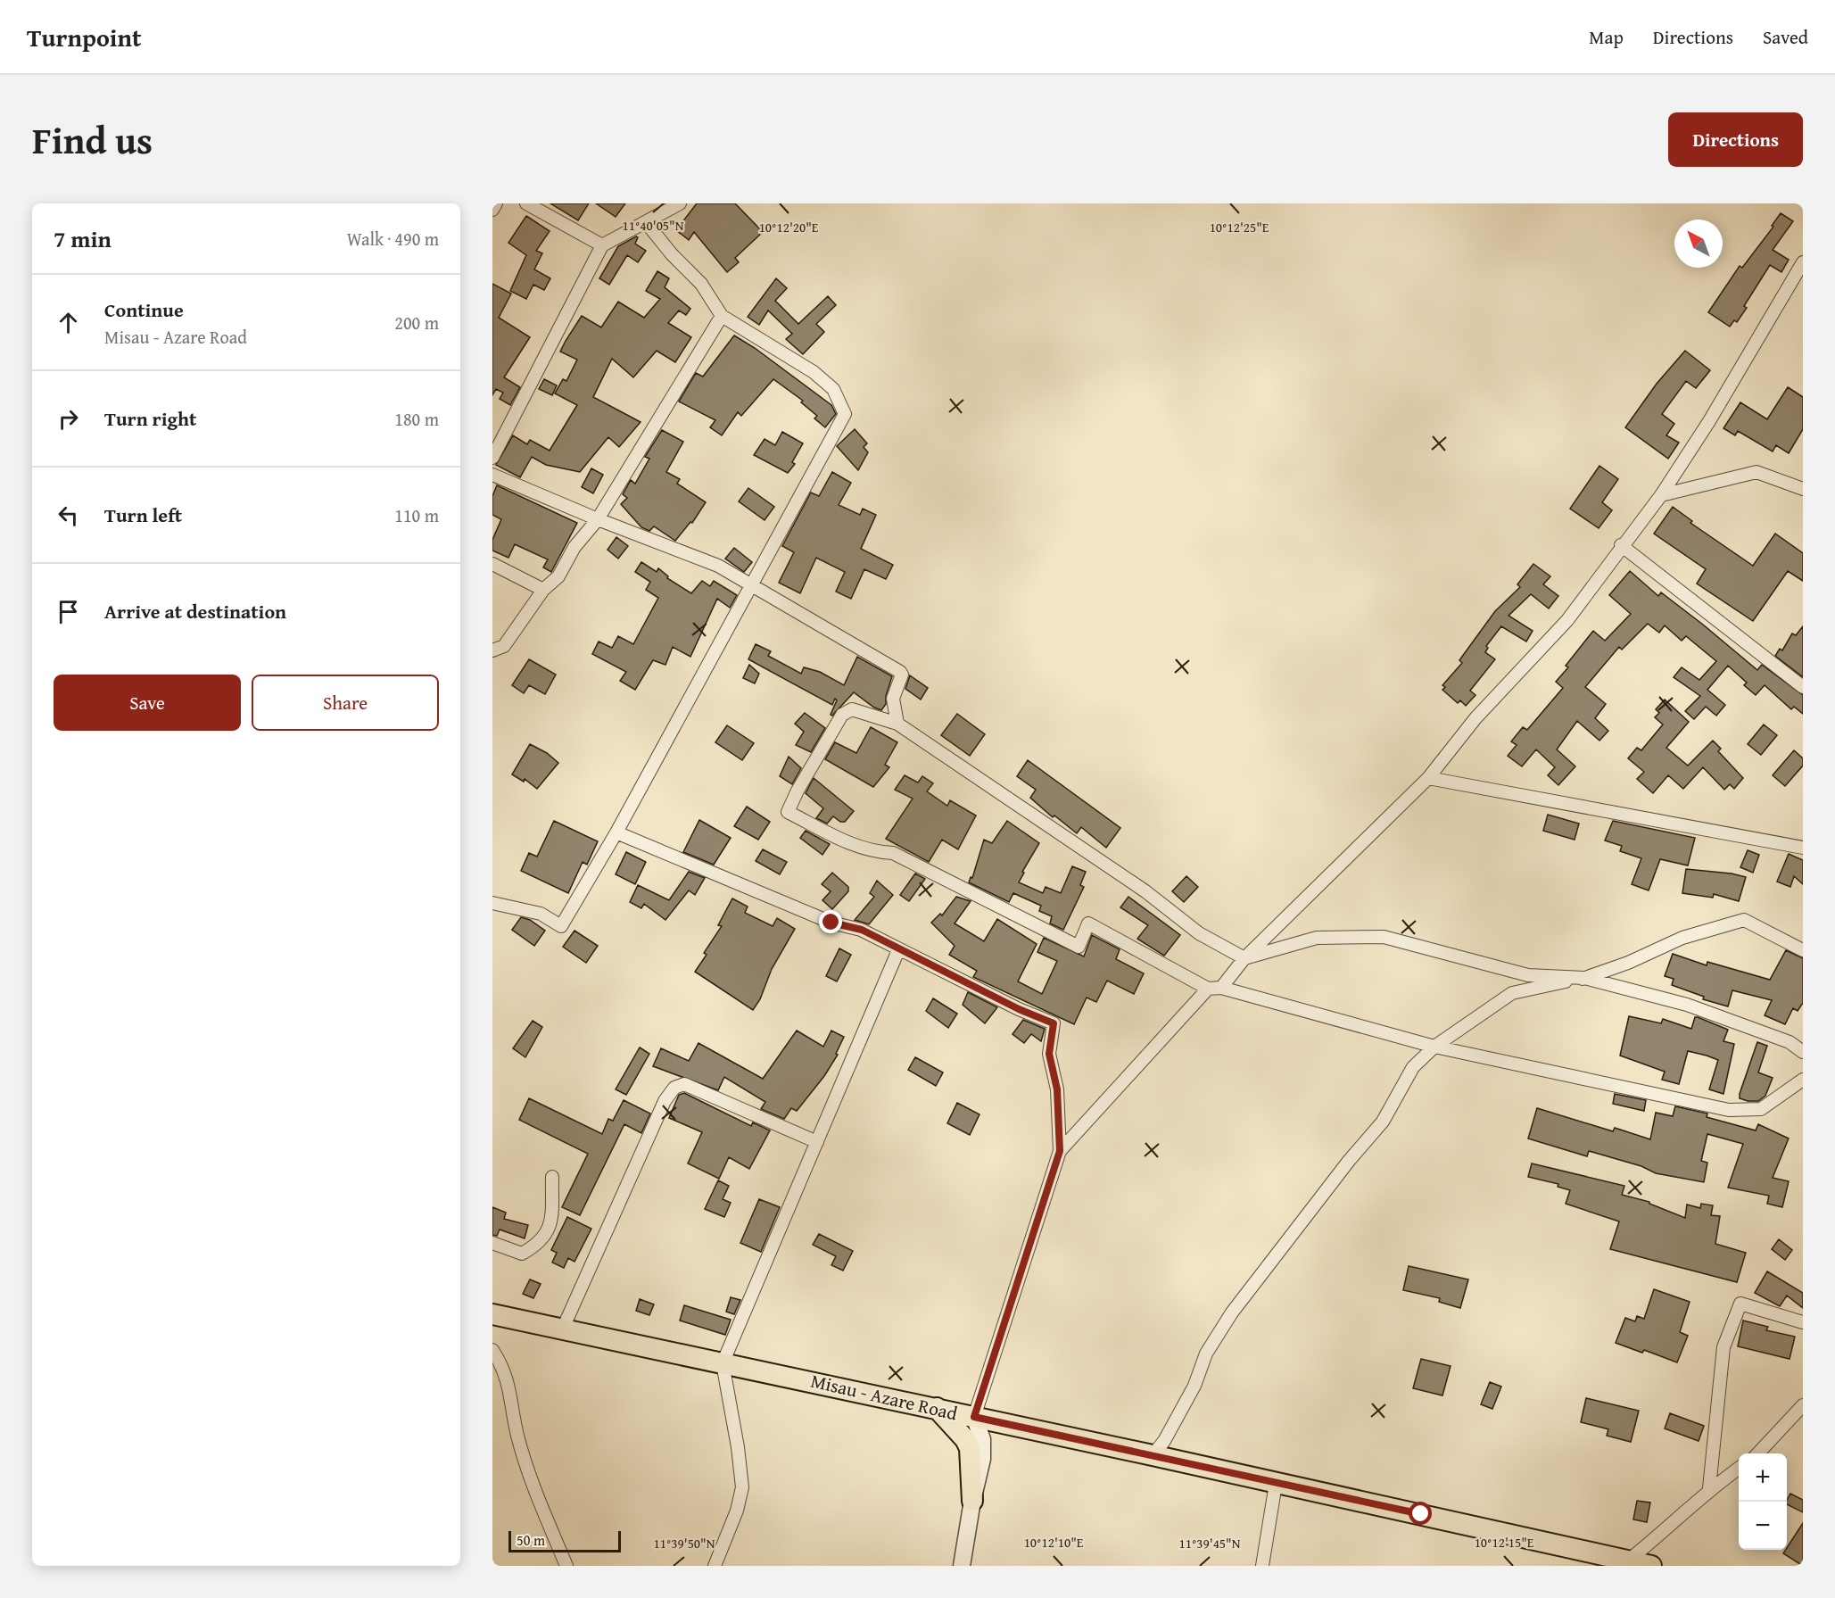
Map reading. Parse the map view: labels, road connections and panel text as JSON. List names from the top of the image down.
{
  "streets": {
    "main road": ["Misau - Azare Road"]
  },
  "scale_bar": "50 m",
  "north": "top left",
  "page": {
    "header": "Turnpoint",
    "nav": ["Map", "Directions", "Saved"],
    "title": "Find us",
    "buttons": [
      "Directions",
      ["Save", "Share"]
    ],
    "heading": ["7 min", "Walk · 490 m"],
    "list": [
      ["Continue", "Misau - Azare Road", "200 m"],
      ["Turn right", "180 m"],
      ["Turn left", "110 m"],
      "Arrive at destination"
    ],
    "map_buttons": ["+", "−"],
    "scale": "50 m"
  },
  "coordinates": [
    "11°40'05\"N",
    "10°12'20\"E",
    "10°12'25\"E",
    "10°12'10\"E",
    "10°12'15\"E",
    "11°39'50\"N",
    "11°39'45\"N"
  ]
}
